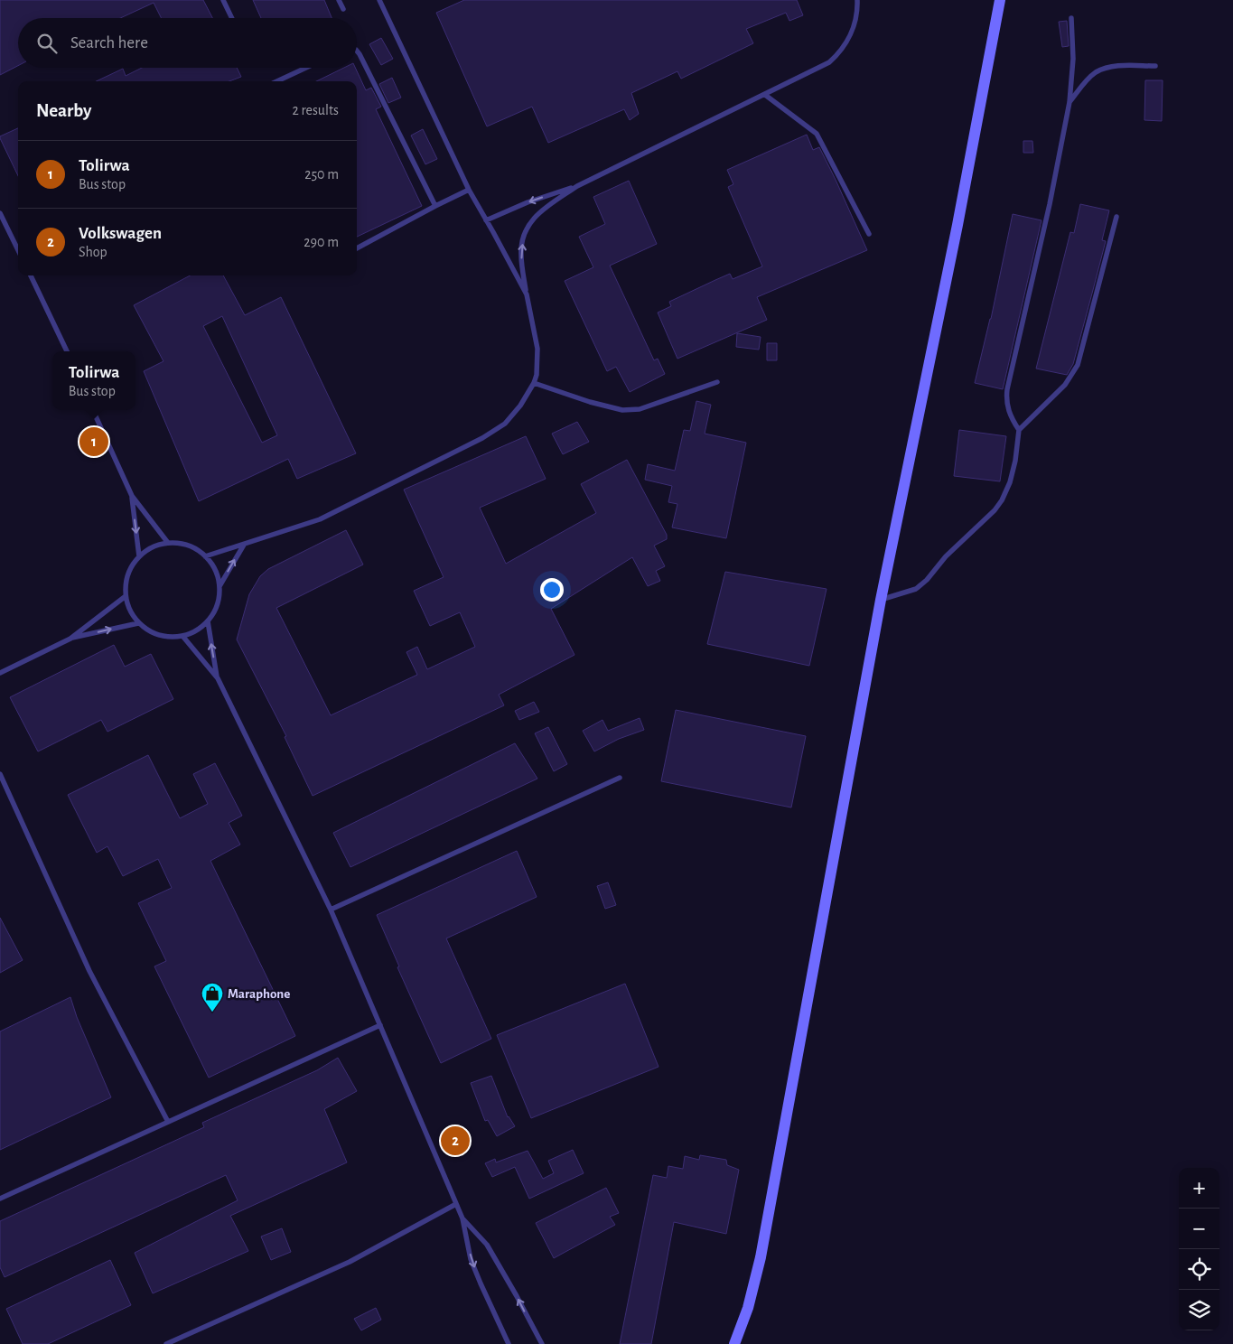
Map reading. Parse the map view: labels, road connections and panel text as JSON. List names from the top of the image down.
{
  "places": {
    "shop": ["Maraphone"]
  },
  "page": {
    "search": "Search here",
    "heading": ["Nearby", "2 results"],
    "list": [
      {
        "mark": "1",
        "name": "Tolirwa",
        "note": "Bus stop",
        "value": "250 m"
      },
      {
        "mark": "2",
        "name": "Volkswagen",
        "note": "Shop",
        "value": "290 m"
      }
    ],
    "popup": ["Tolirwa", "Bus stop"],
    "pins": ["1", "2"],
    "map_buttons": ["+", "−"]
  }
}
